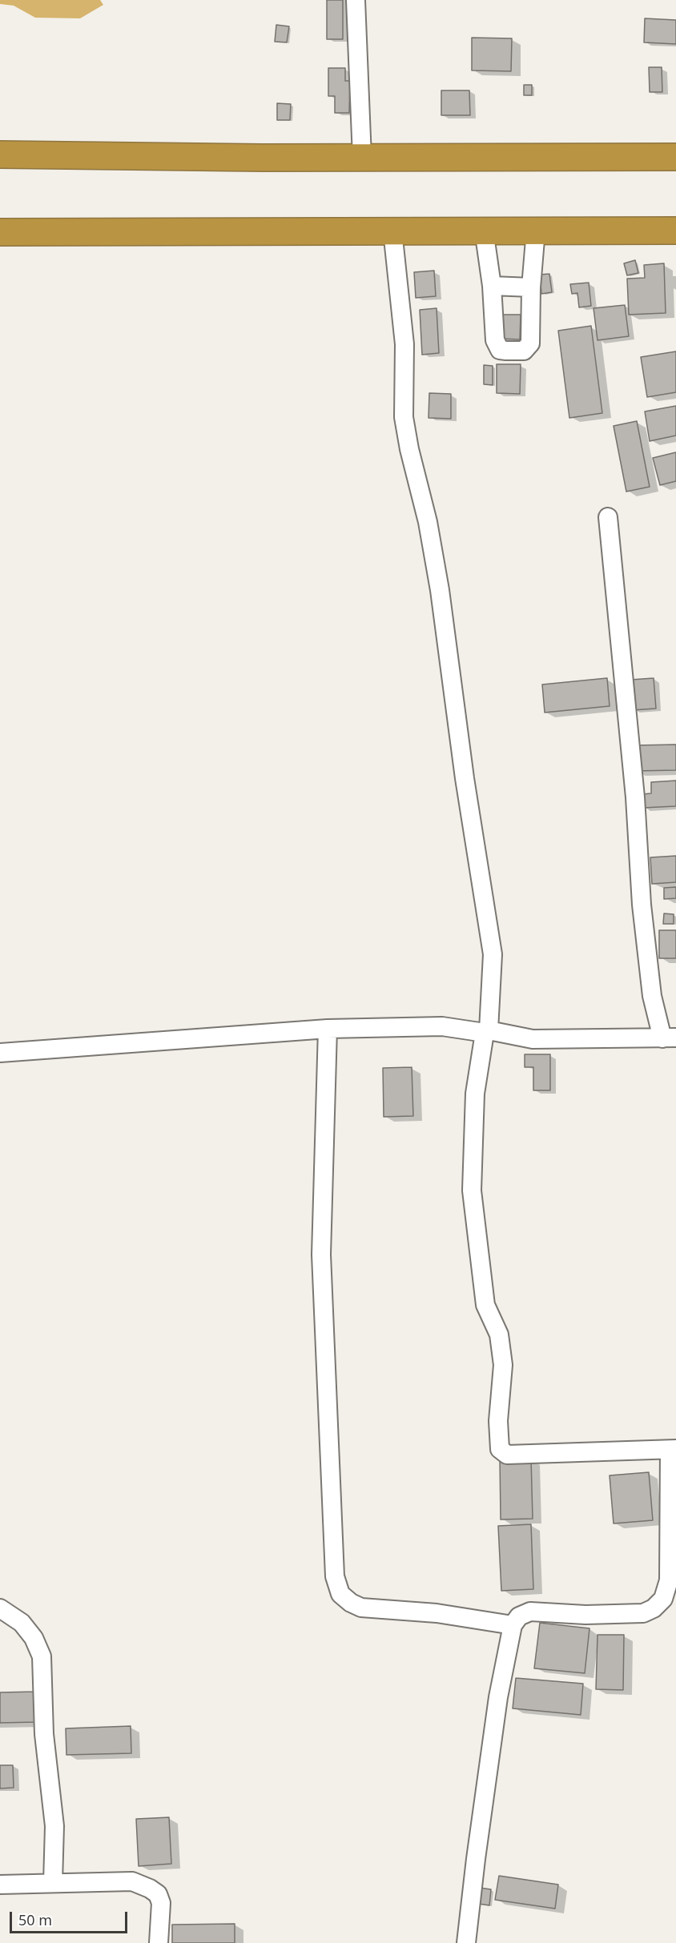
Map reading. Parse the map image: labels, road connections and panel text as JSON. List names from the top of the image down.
{
  "scale_bar": "50 m"
}
